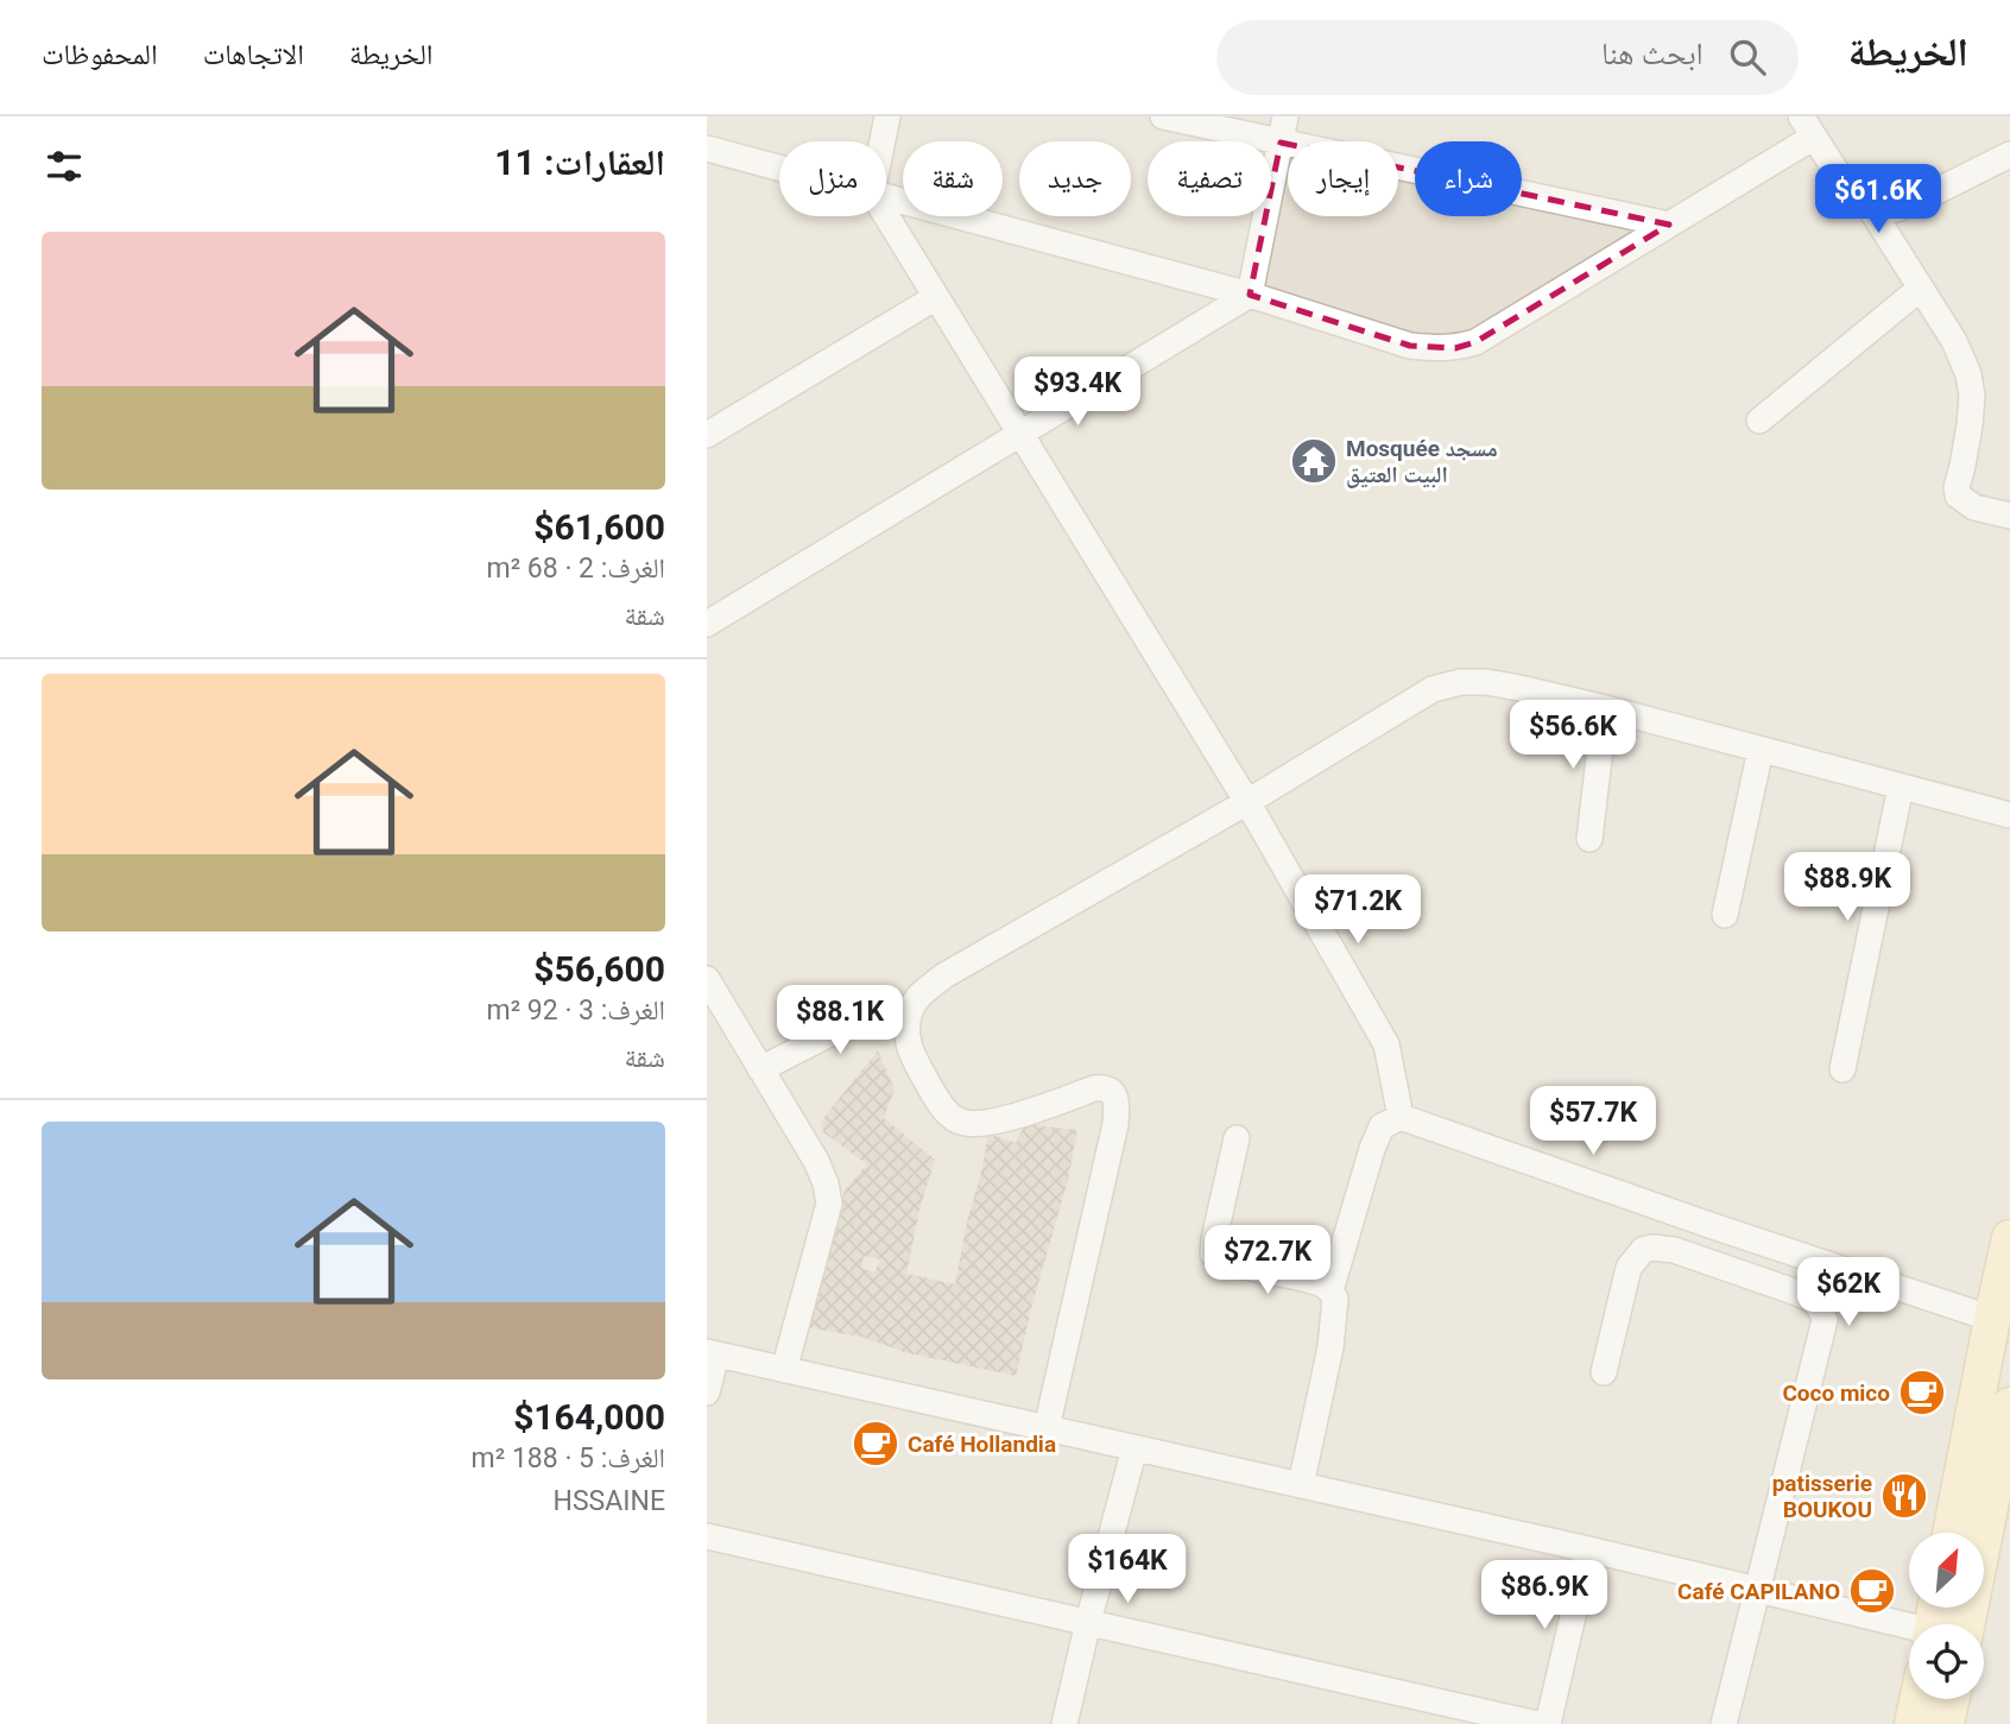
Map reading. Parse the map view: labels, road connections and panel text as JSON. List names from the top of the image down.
{
  "places": {
    "temple": ["Mosquée مسجد البيت العتيق"],
    "cafe": ["Coco mico", "Café Hollandia", "Café CAPILANO"],
    "restaurant": ["patisserie BOUKOU"]
  },
  "north": "top right",
  "page": {
    "header": "الخريطة",
    "search": "ابحث هنا",
    "nav": ["الخريطة", "الاتجاهات", "المحفوظات"],
    "heading": "العقارات: 11",
    "chip": [
      "شراء",
      "إيجار",
      "تصفية",
      "جديد",
      "شقة",
      "منزل"
    ],
    "price": [
      "$61.6K",
      "$93.4K",
      "$56.6K",
      "$88.9K",
      "$71.2K",
      "$88.1K",
      "$57.7K",
      "$72.7K",
      "$62K",
      "$164K",
      "$86.9K"
    ],
    "list": [
      {
        "name": "$61,600",
        "note": "الغرف: 2 · 68 m² · شقة"
      },
      {
        "name": "$56,600",
        "note": "الغرف: 3 · 92 m² · شقة"
      },
      {
        "name": "$164,000",
        "note": "الغرف: 5 · 188 m² · HSSAINE"
      }
    ]
  }
}
